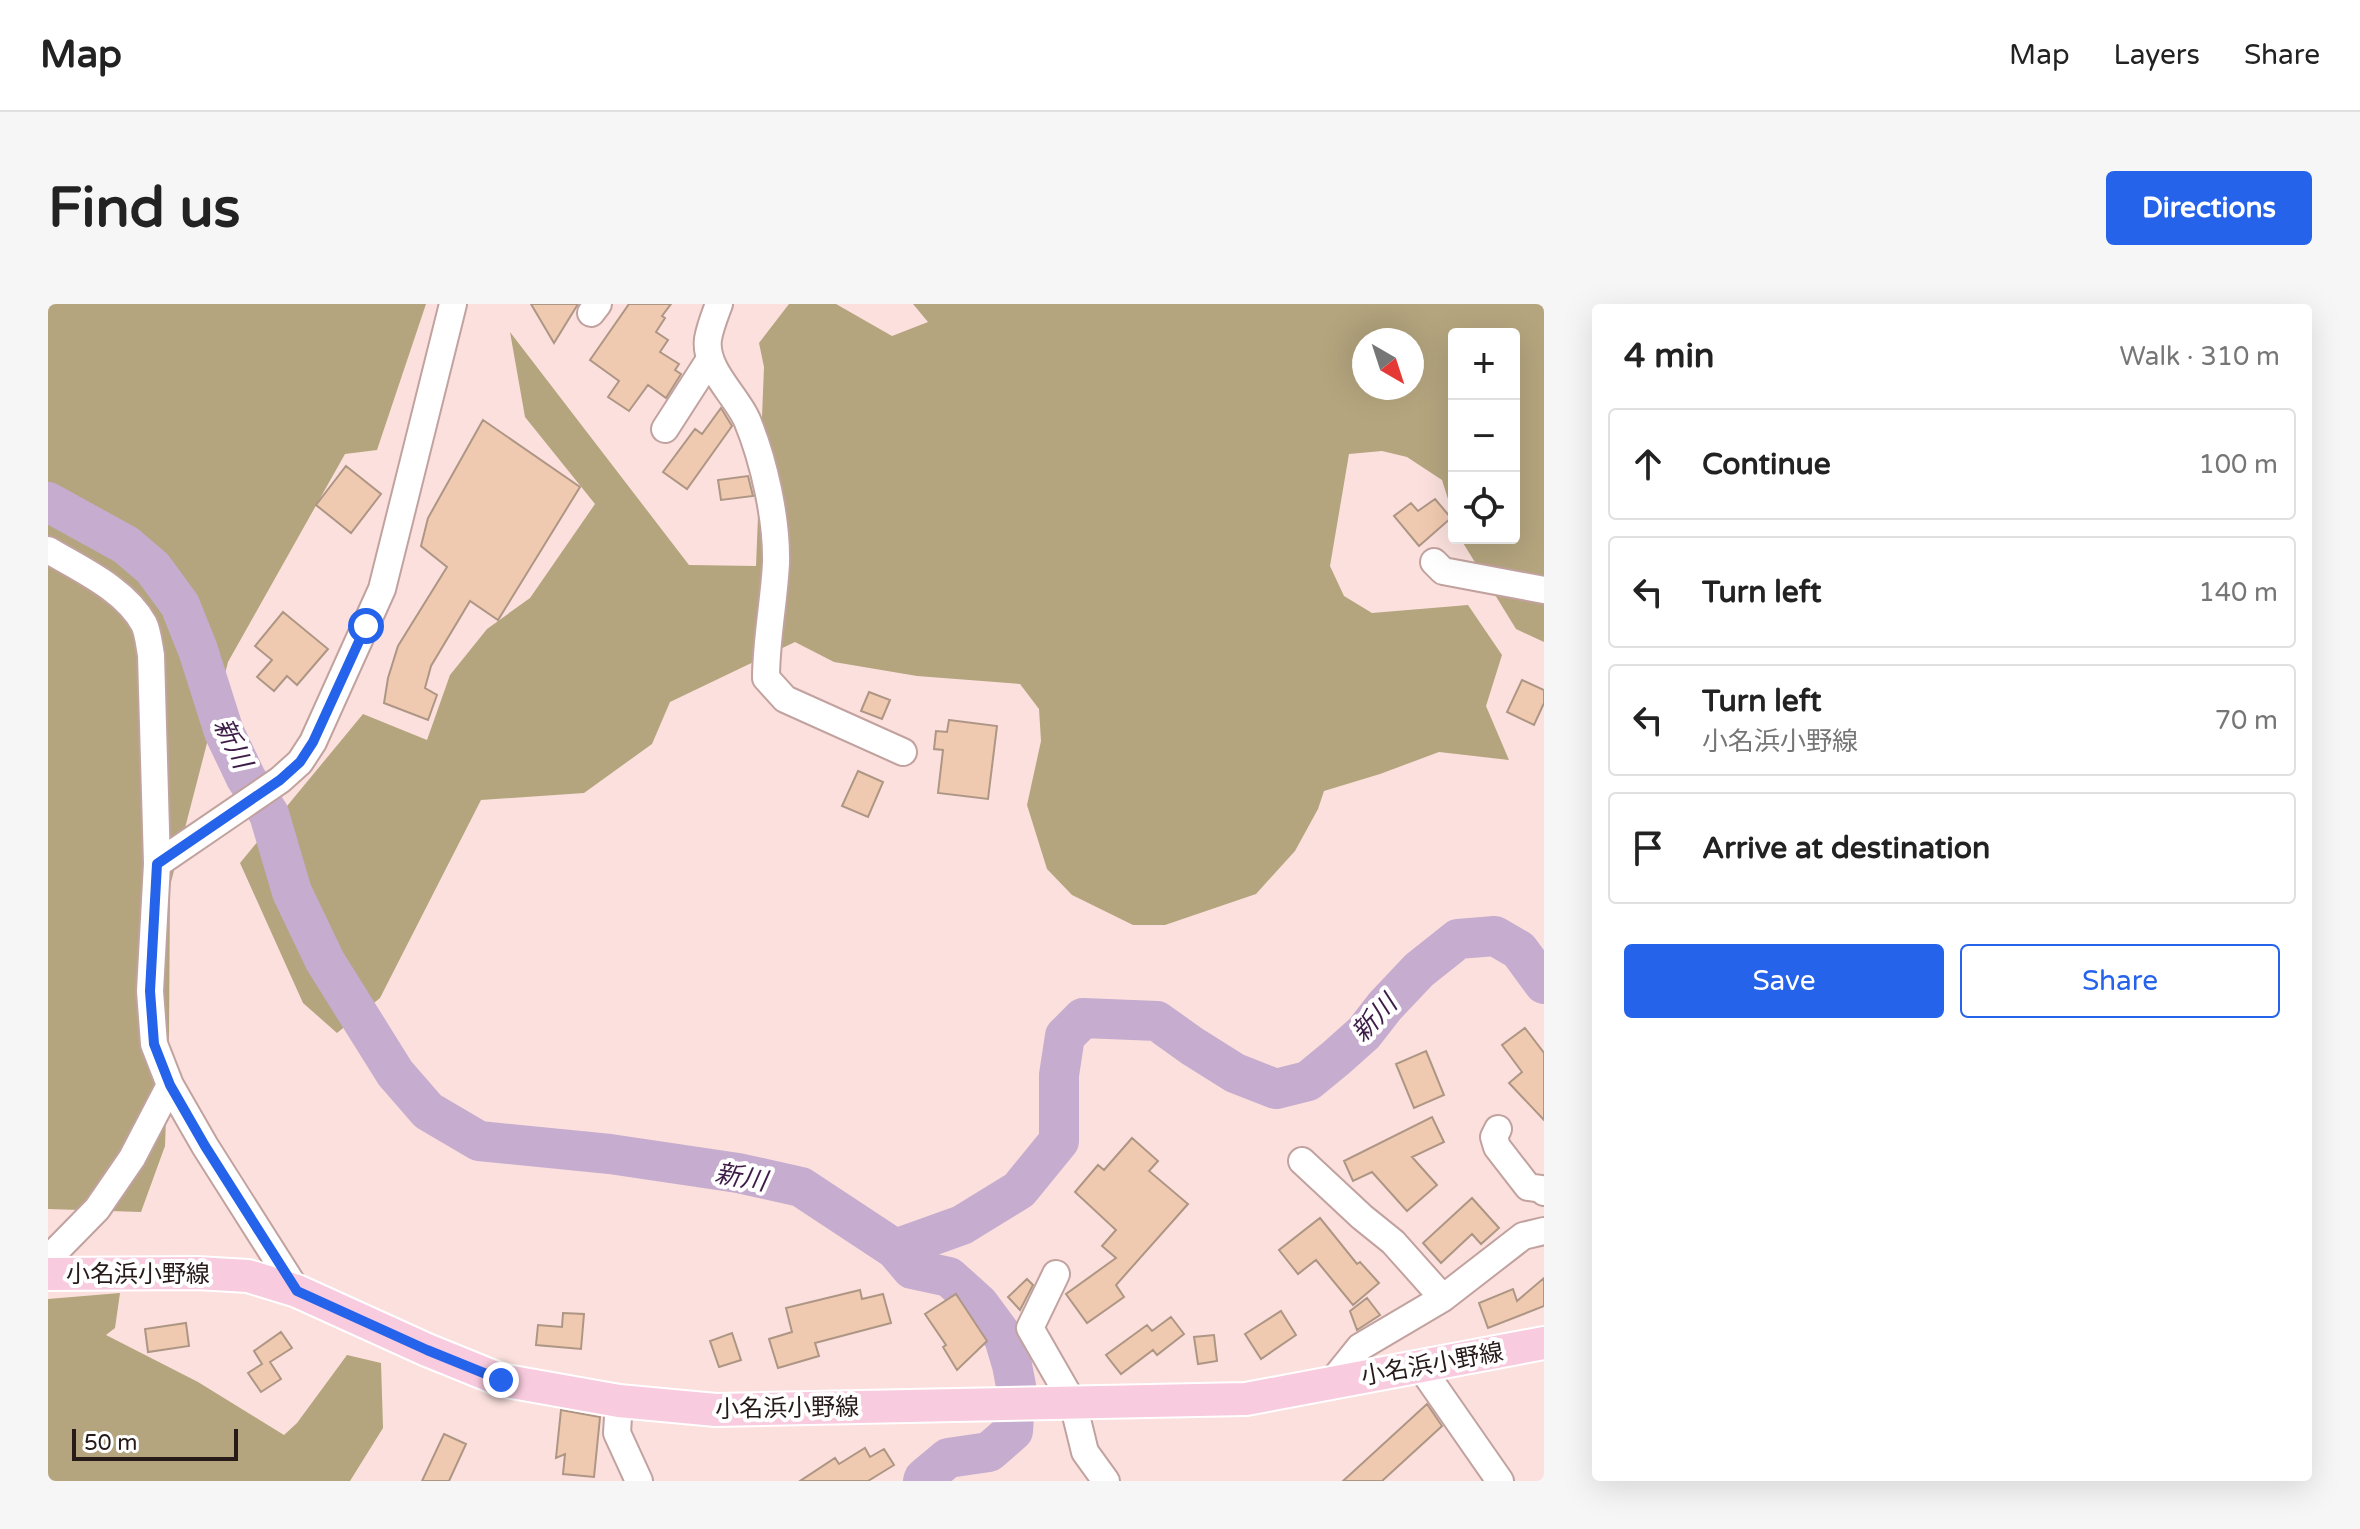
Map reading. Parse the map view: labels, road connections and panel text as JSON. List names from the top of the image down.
{
  "streets": {
    "main road": ["小名浜小野線"]
  },
  "water": ["新川"],
  "scale_bar": "50 m",
  "north": "bottom right",
  "page": {
    "header": "Map",
    "nav": ["Map", "Layers", "Share"],
    "buttons": [
      "Directions",
      ["Save", "Share"]
    ],
    "title": "Find us",
    "heading": ["4 min", "Walk · 310 m"],
    "map_buttons": ["+", "−"],
    "list": [
      ["Continue", "100 m"],
      ["Turn left", "140 m"],
      ["Turn left", "小名浜小野線", "70 m"],
      "Arrive at destination"
    ],
    "scale": "50 m"
  }
}
